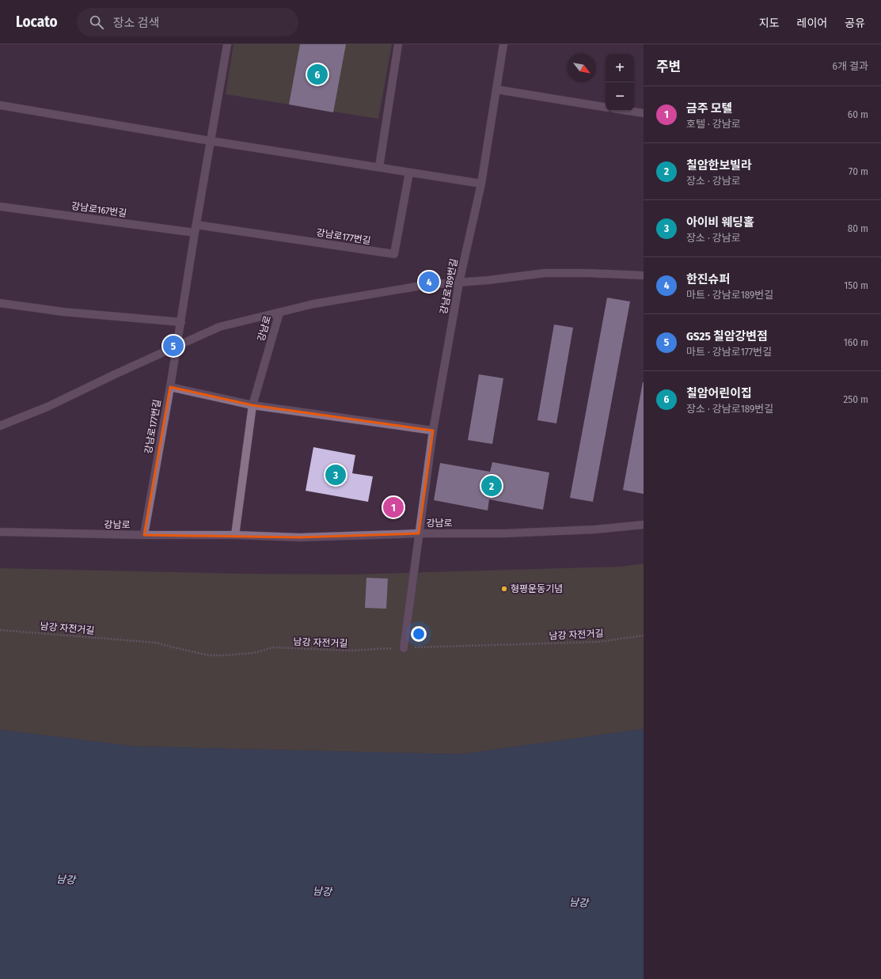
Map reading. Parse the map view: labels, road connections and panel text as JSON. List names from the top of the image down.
{
  "streets": {
    "street": [
      "강남로167번길",
      "강남로177번길",
      "강남로189번길",
      "강남로"
    ],
    "path": ["남강 자전거길"]
  },
  "crossings": [
    ["강남로167번길", "강남로177번길"],
    ["강남로177번길", "강남로"],
    ["강남로189번길", "강남로"],
    ["강남로189번길", "남강 자전거길"]
  ],
  "water": ["남강"],
  "places": ["형평운동기념"],
  "north": "bottom right",
  "page": {
    "header": "Locato",
    "search": "장소 검색",
    "nav": ["지도", "레이어", "공유"],
    "heading": ["주변", "6개 결과"],
    "map_buttons": ["+", "−"],
    "pins": [
      "6",
      "4",
      "5",
      "3",
      "2",
      "1"
    ],
    "list": [
      {
        "mark": "1",
        "name": "금주 모텔",
        "note": "호텔 · 강남로",
        "value": "60 m"
      },
      {
        "mark": "2",
        "name": "칠암한보빌라",
        "note": "장소 · 강남로",
        "value": "70 m"
      },
      {
        "mark": "3",
        "name": "아이비 웨딩홀",
        "note": "장소 · 강남로",
        "value": "80 m"
      },
      {
        "mark": "4",
        "name": "한진슈퍼",
        "note": "마트 · 강남로189번길",
        "value": "150 m"
      },
      {
        "mark": "5",
        "name": "GS25 칠암강변점",
        "note": "마트 · 강남로177번길",
        "value": "160 m"
      },
      {
        "mark": "6",
        "name": "칠암어린이집",
        "note": "장소 · 강남로189번길",
        "value": "250 m"
      }
    ]
  }
}
